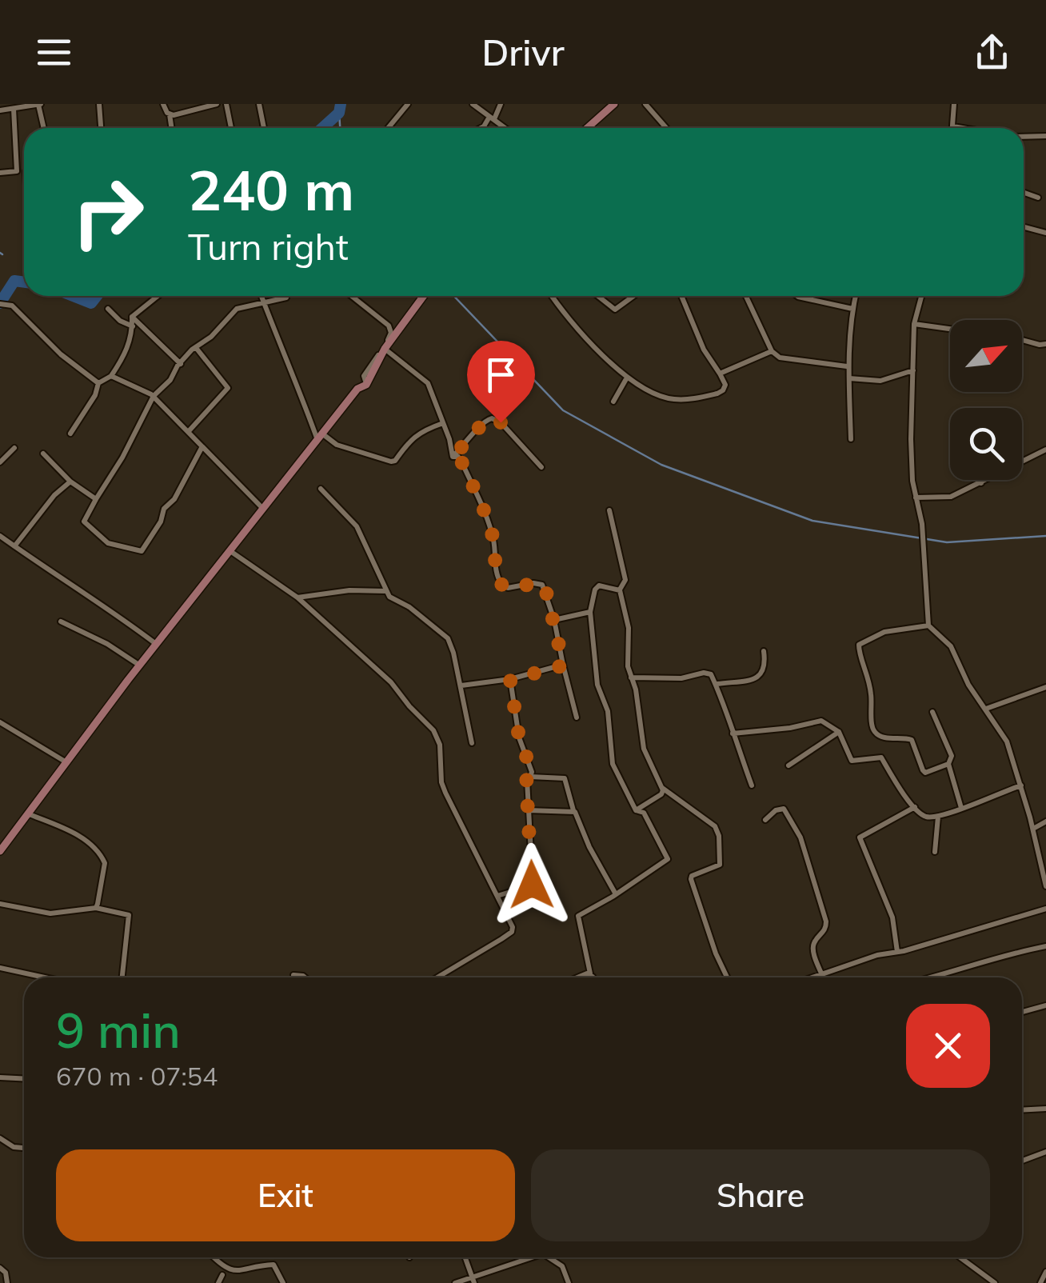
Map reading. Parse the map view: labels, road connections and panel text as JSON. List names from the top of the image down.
{
  "north": "top right",
  "page": {
    "header": "Drivr",
    "turn": ["240 m", "Turn right"],
    "heading": ["9 min", "670 m · 07:54"],
    "buttons": ["Exit", "Share"]
  }
}
